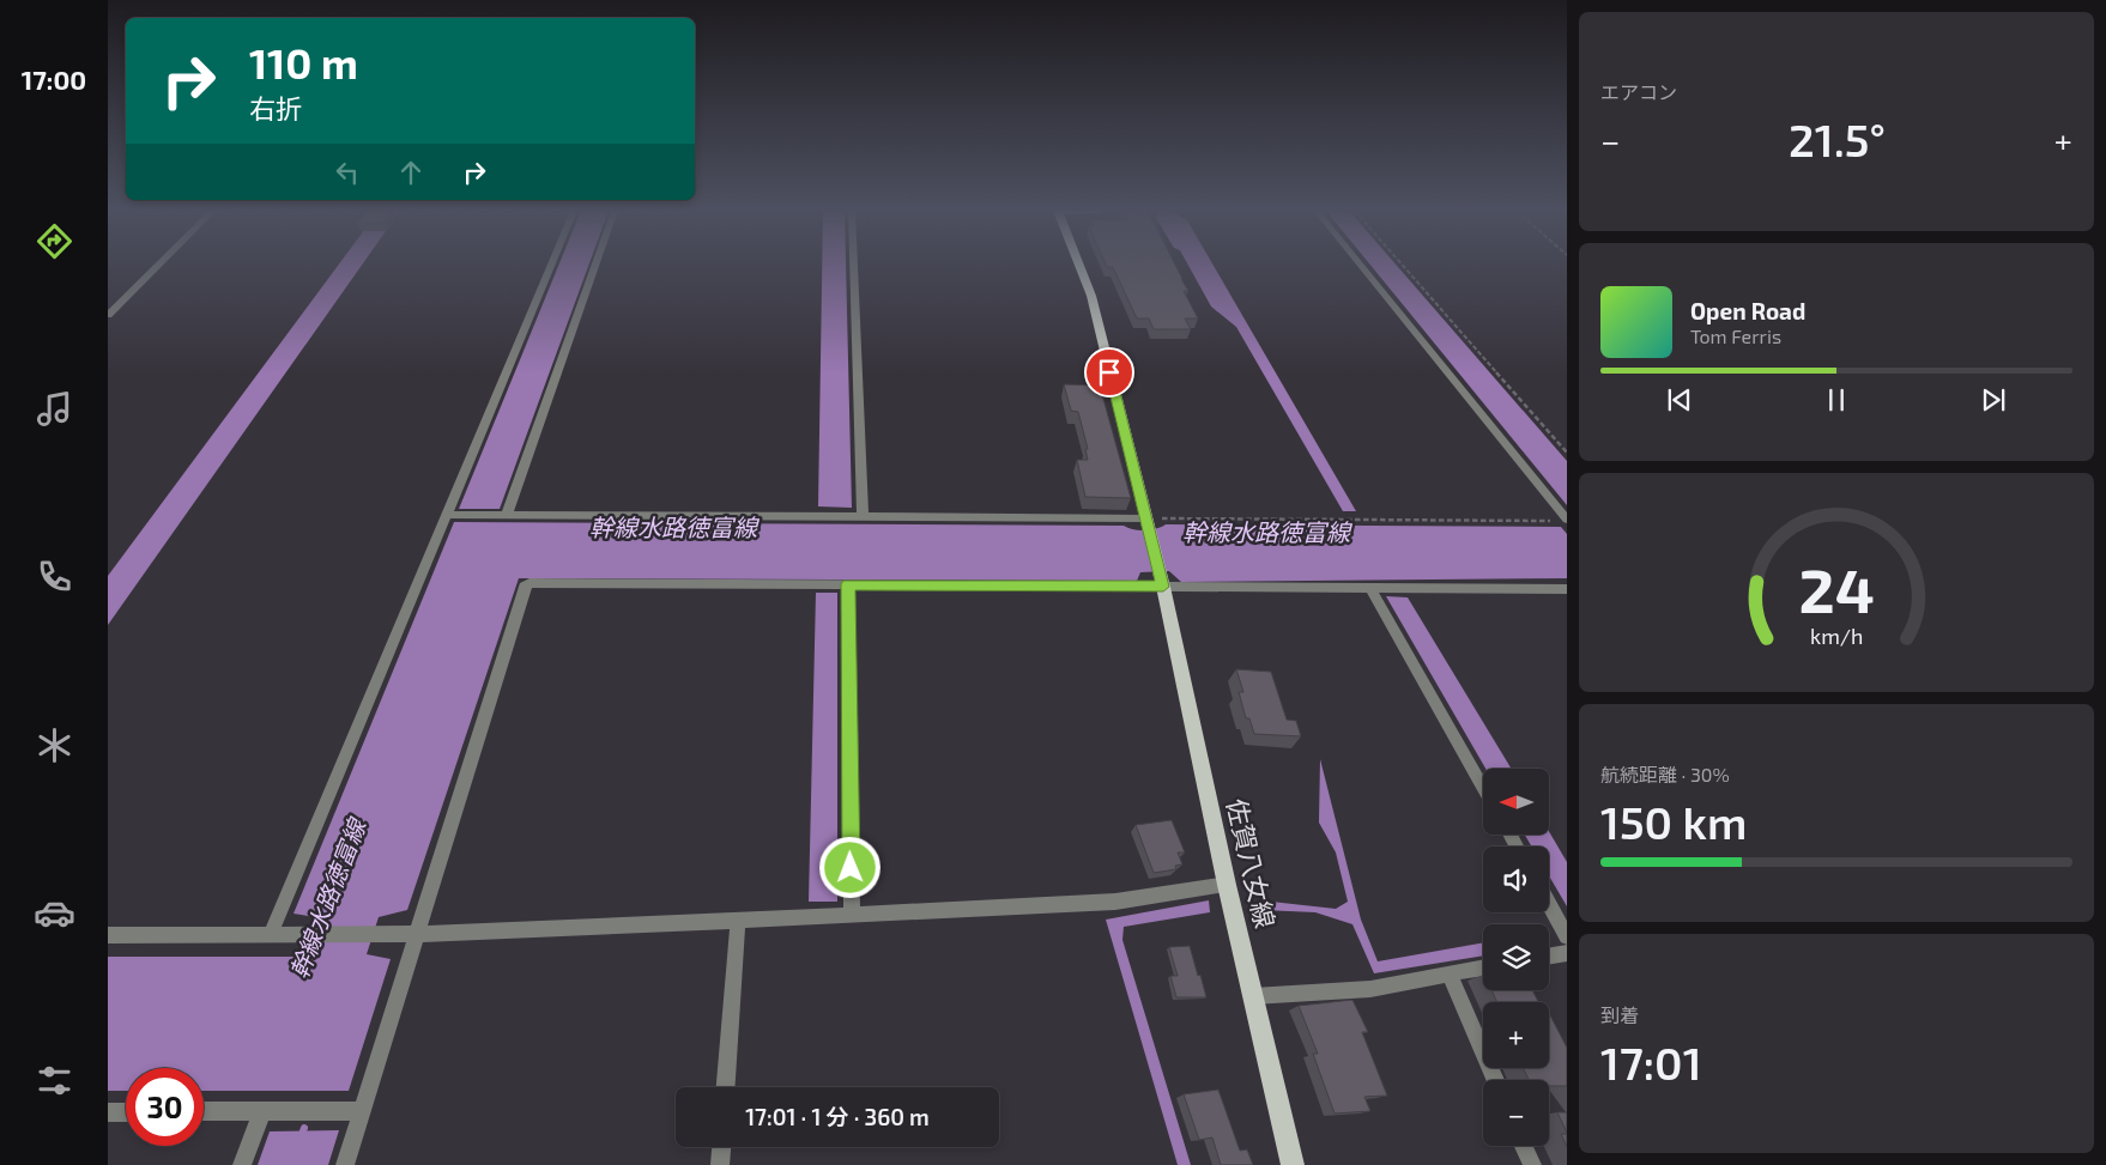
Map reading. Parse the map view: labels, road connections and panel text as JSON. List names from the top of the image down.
{
  "streets": {
    "main road": ["佐賀八女線"]
  },
  "water": ["幹線水路徳富線"],
  "north": "left",
  "page": {
    "tabs": "17:00",
    "tile": [
      "エアコン",
      ["航続距離 · 30%", "150 km"],
      ["到着", "17:01"]
    ],
    "turn": ["110 m", "右折"],
    "heat": ["−", "21.5°", "+"],
    "song": ["Open Road", "Tom Ferris"],
    "map_buttons": ["+", "−"],
    "limit": "30",
    "trip": "17:01 · 1 分 · 360 m",
    "gauge": ["24", "km/h"]
  }
}
